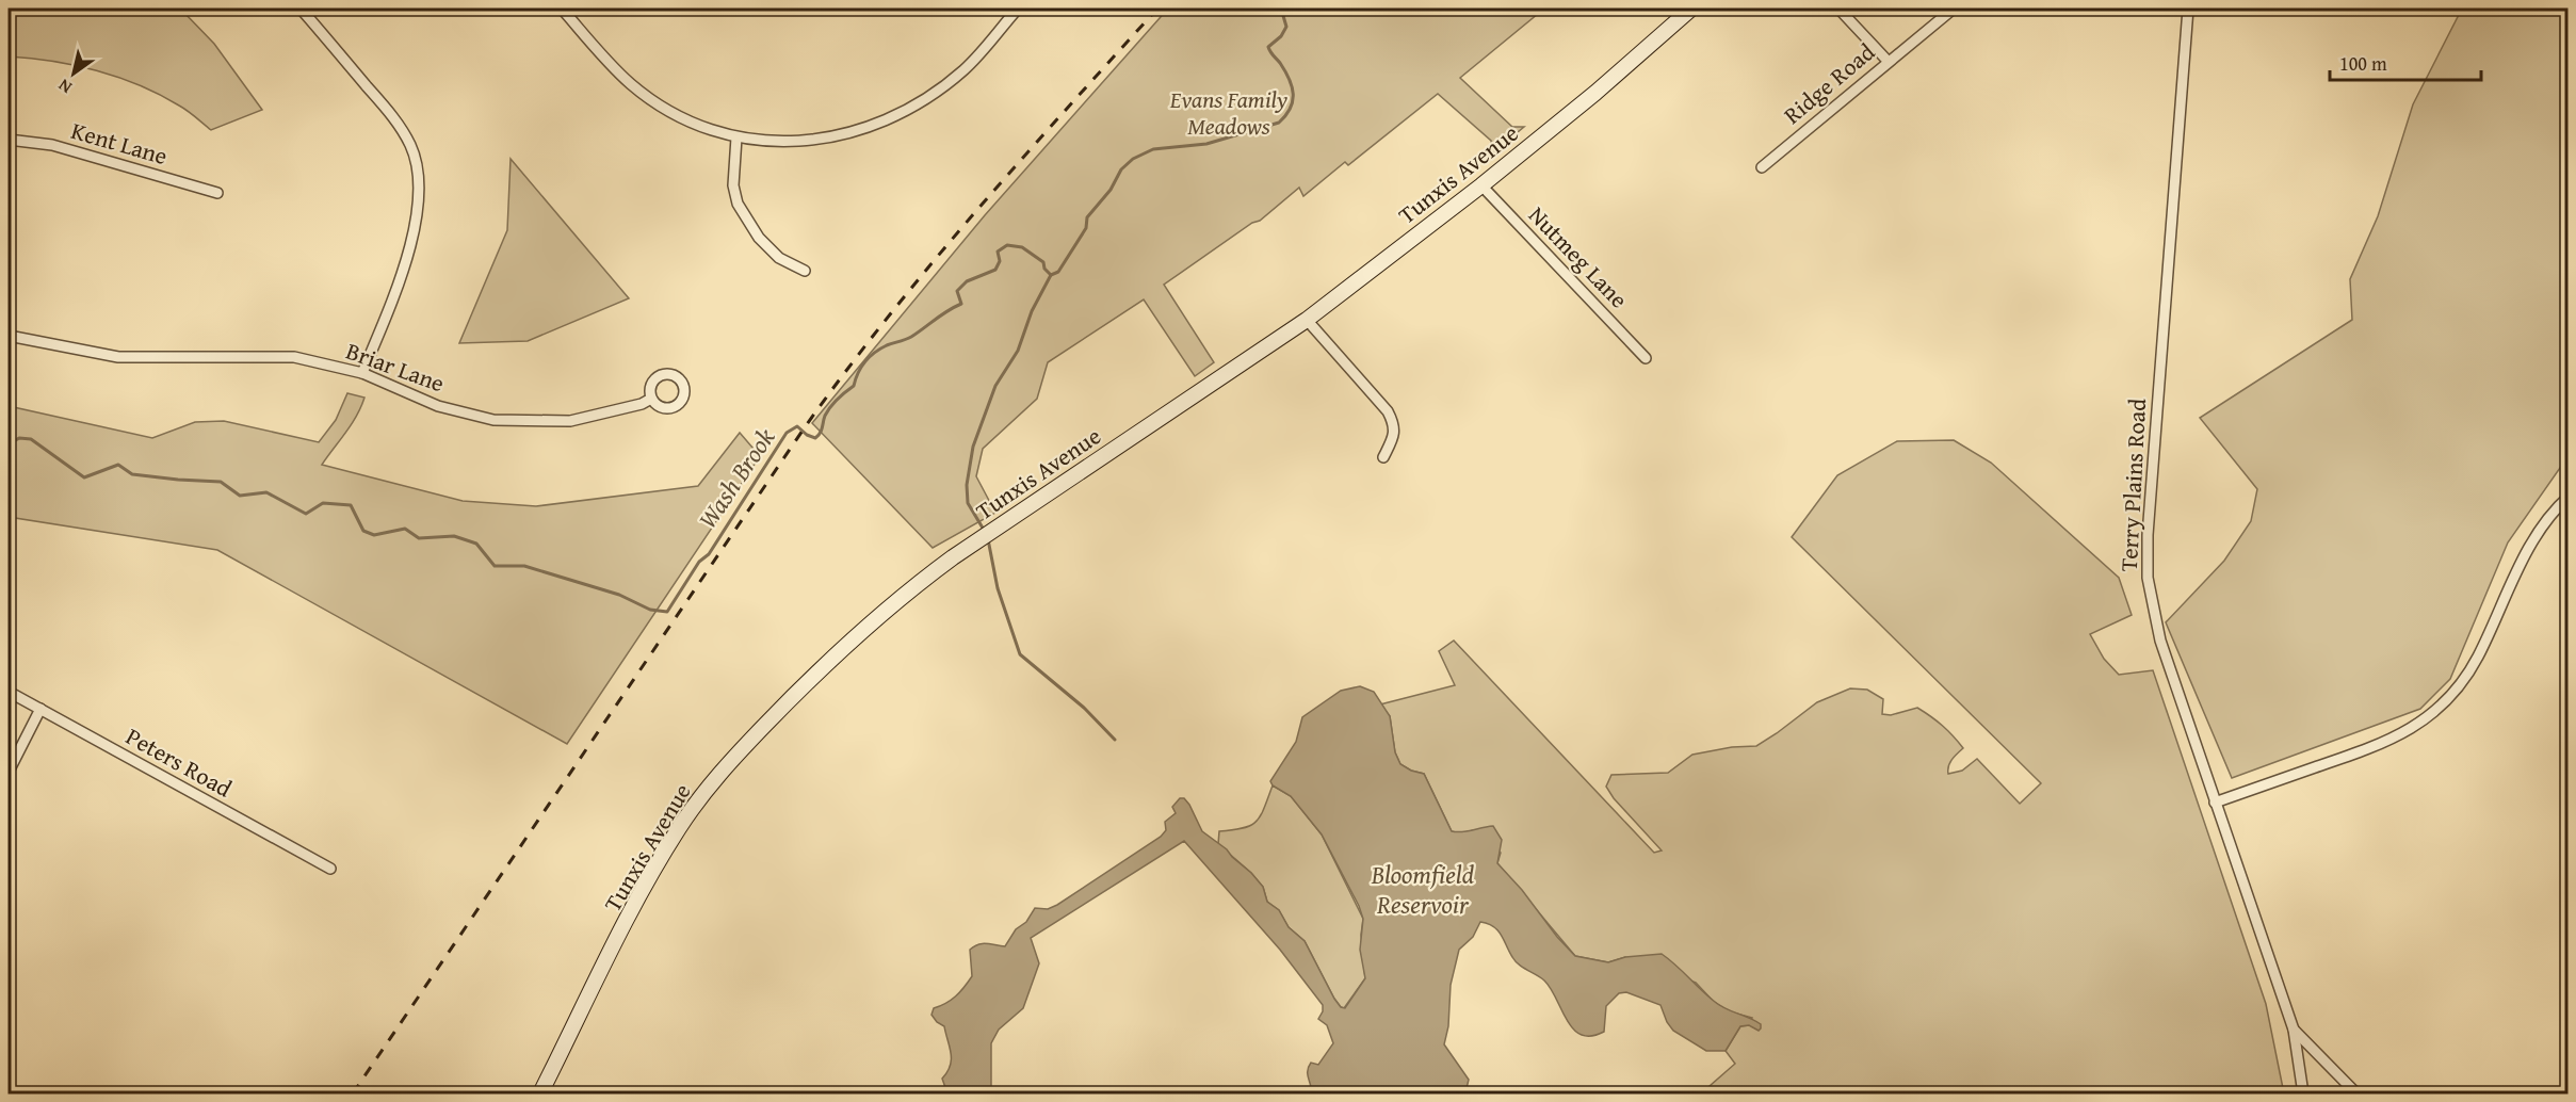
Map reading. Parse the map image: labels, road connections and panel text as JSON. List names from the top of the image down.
{
  "streets": {
    "main road": ["Tunxis Avenue"],
    "street": [
      "Ridge Road",
      "Kent Lane",
      "Nutmeg Lane",
      "Briar Lane",
      "Terry Plains Road",
      "Peters Road"
    ]
  },
  "crossings": [
    ["Tunxis Avenue", "Nutmeg Lane"]
  ],
  "water": ["Wash Brook", "Bloomfield Reservoir"],
  "parks": ["Evans Family Meadows"],
  "scale_bar": "100 m",
  "north": "bottom left"
}
